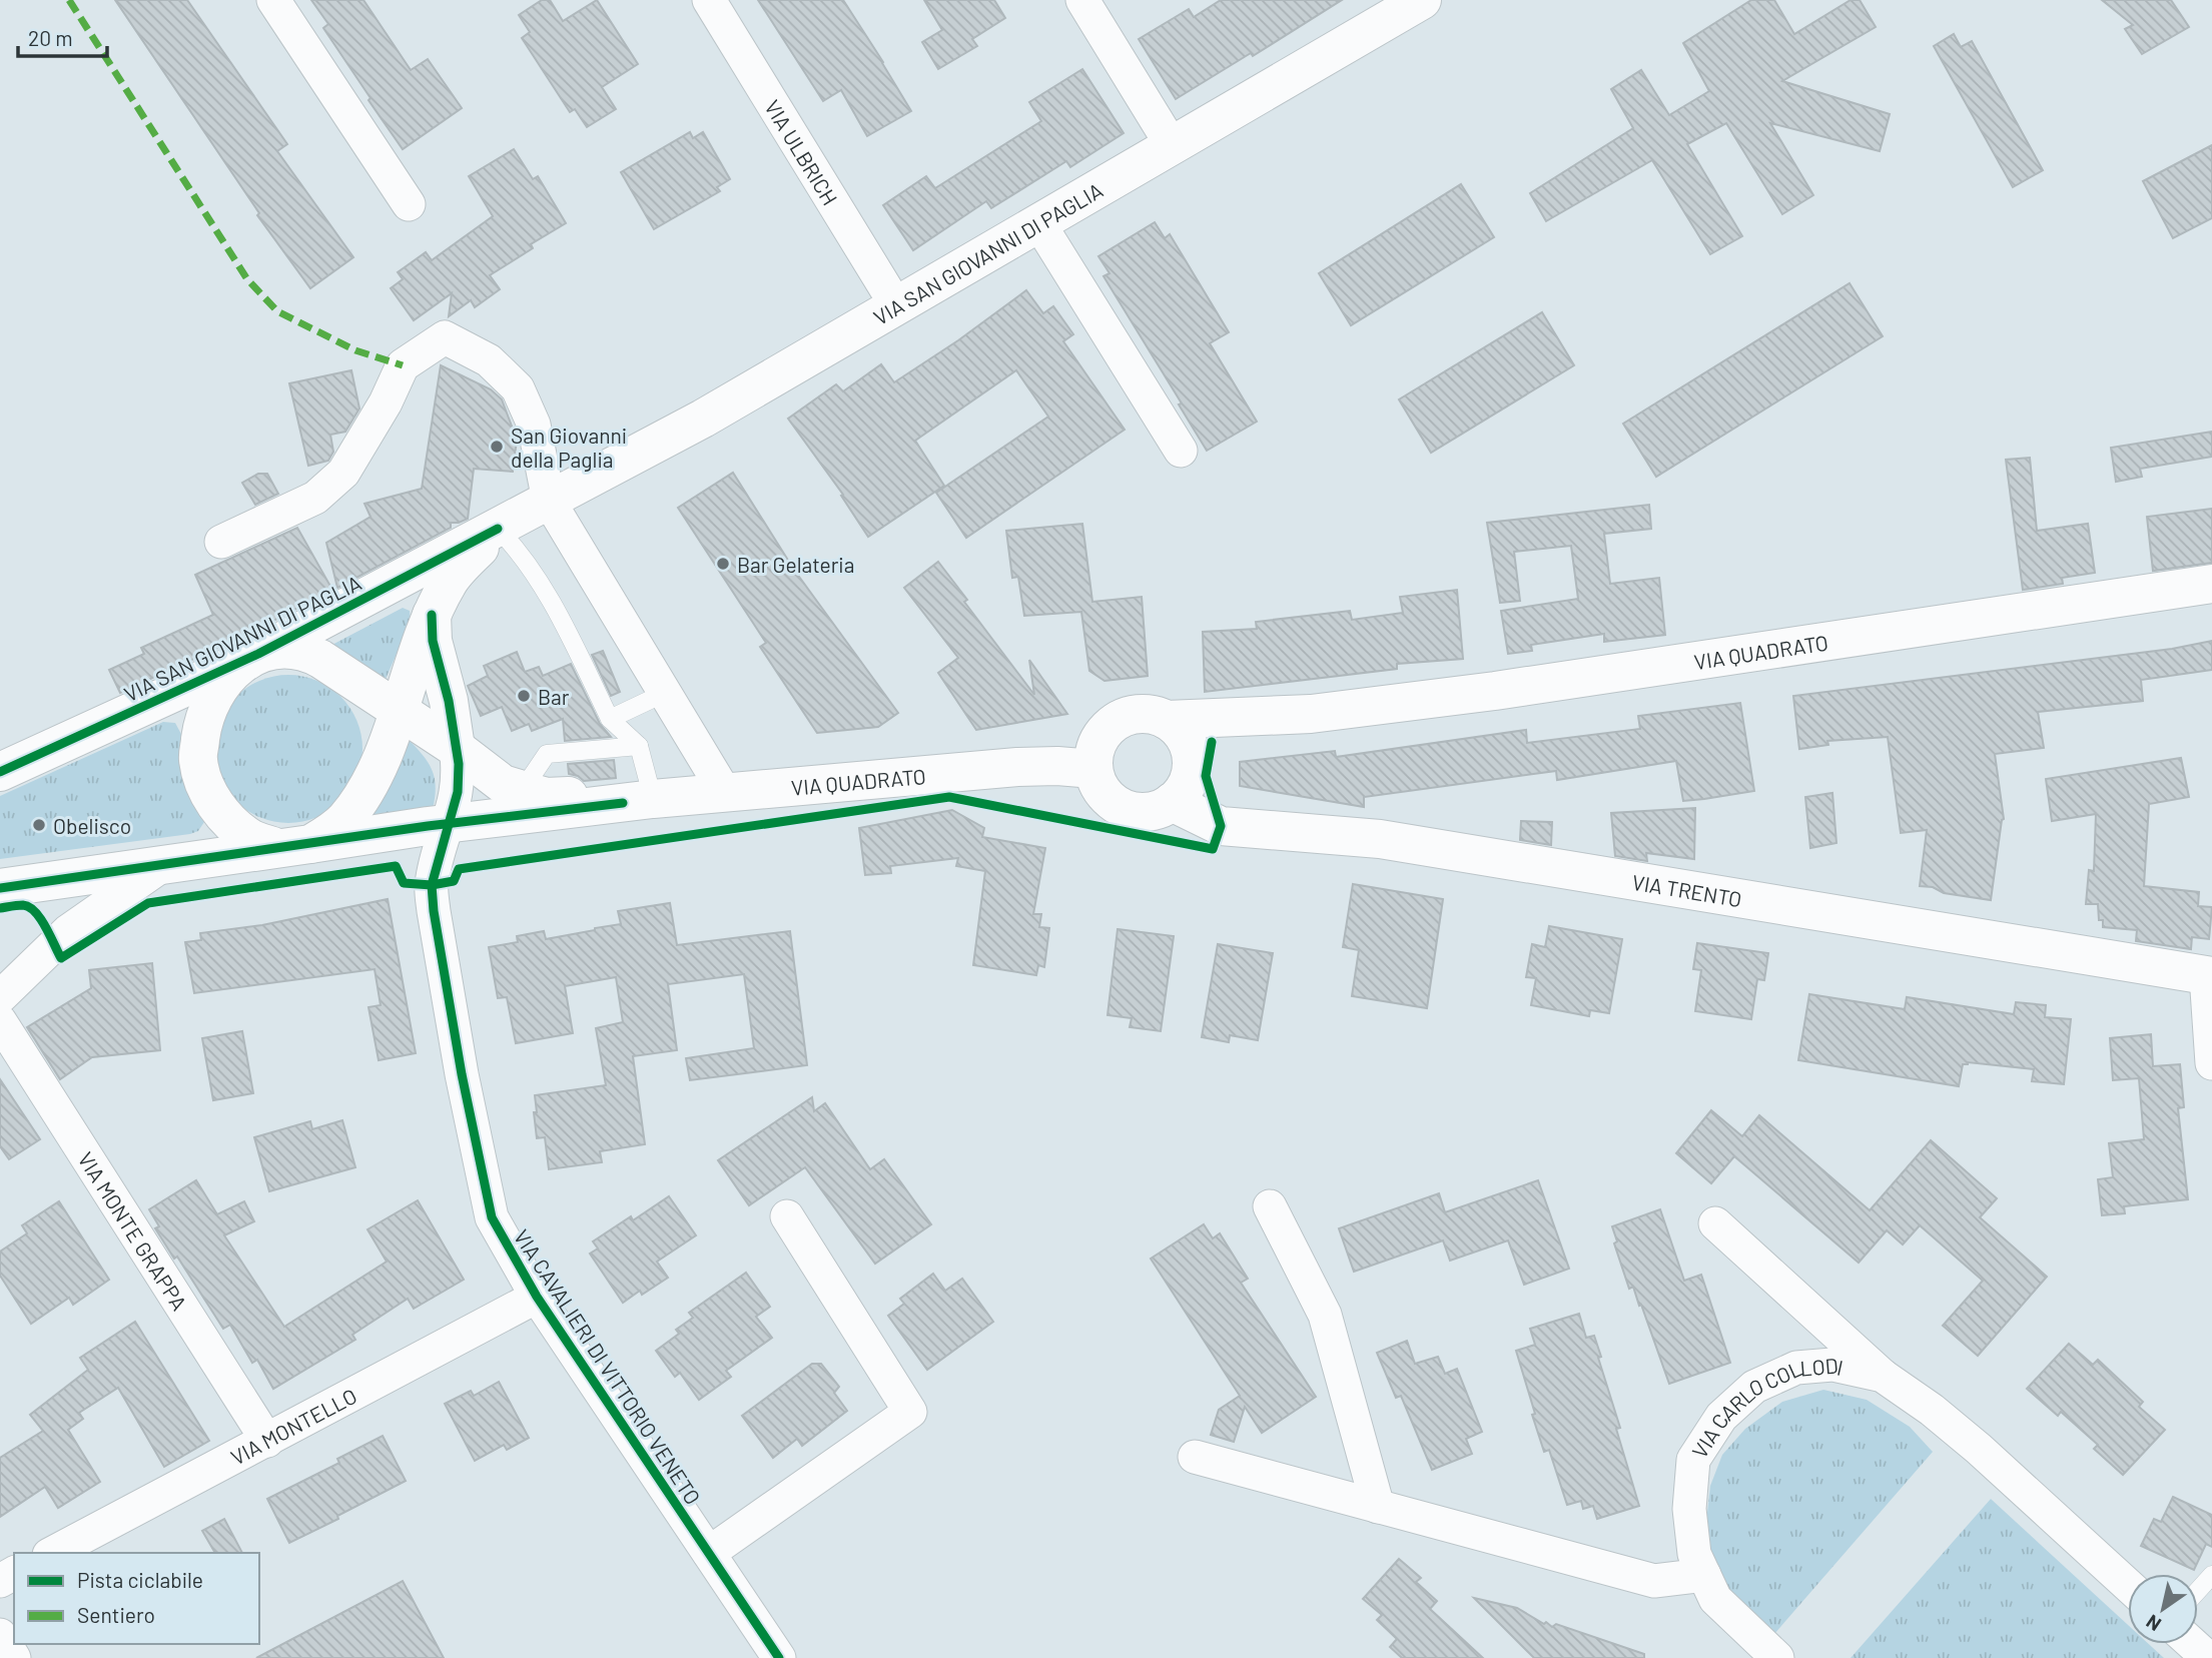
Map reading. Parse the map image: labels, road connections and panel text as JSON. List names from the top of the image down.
{
  "streets": {
    "street": [
      "VIA ULBRICH",
      "VIA SAN GIOVANNI DI PAGLIA",
      "VIA QUADRATO",
      "VIA TRENTO",
      "VIA MONTE GRAPPA",
      "VIA CAVALIERI DI VITTORIO VENETO",
      "VIA CARLO COLLODI",
      "VIA MONTELLO"
    ]
  },
  "crossings": [
    ["VIA ULBRICH", "VIA SAN GIOVANNI DI PAGLIA"],
    ["VIA SAN GIOVANNI DI PAGLIA", "VIA QUADRATO"],
    ["VIA QUADRATO", "VIA TRENTO"],
    ["VIA QUADRATO", "VIA CAVALIERI DI VITTORIO VENETO"],
    ["VIA MONTE GRAPPA", "VIA MONTELLO"],
    ["VIA CAVALIERI DI VITTORIO VENETO", "VIA MONTELLO"]
  ],
  "places": [
    "San Giovanni della Paglia",
    "Bar Gelateria",
    "Bar",
    "Obelisco"
  ],
  "legend": ["Pista ciclabile", "Sentiero"],
  "scale_bar": "20 m",
  "north": "bottom left"
}
